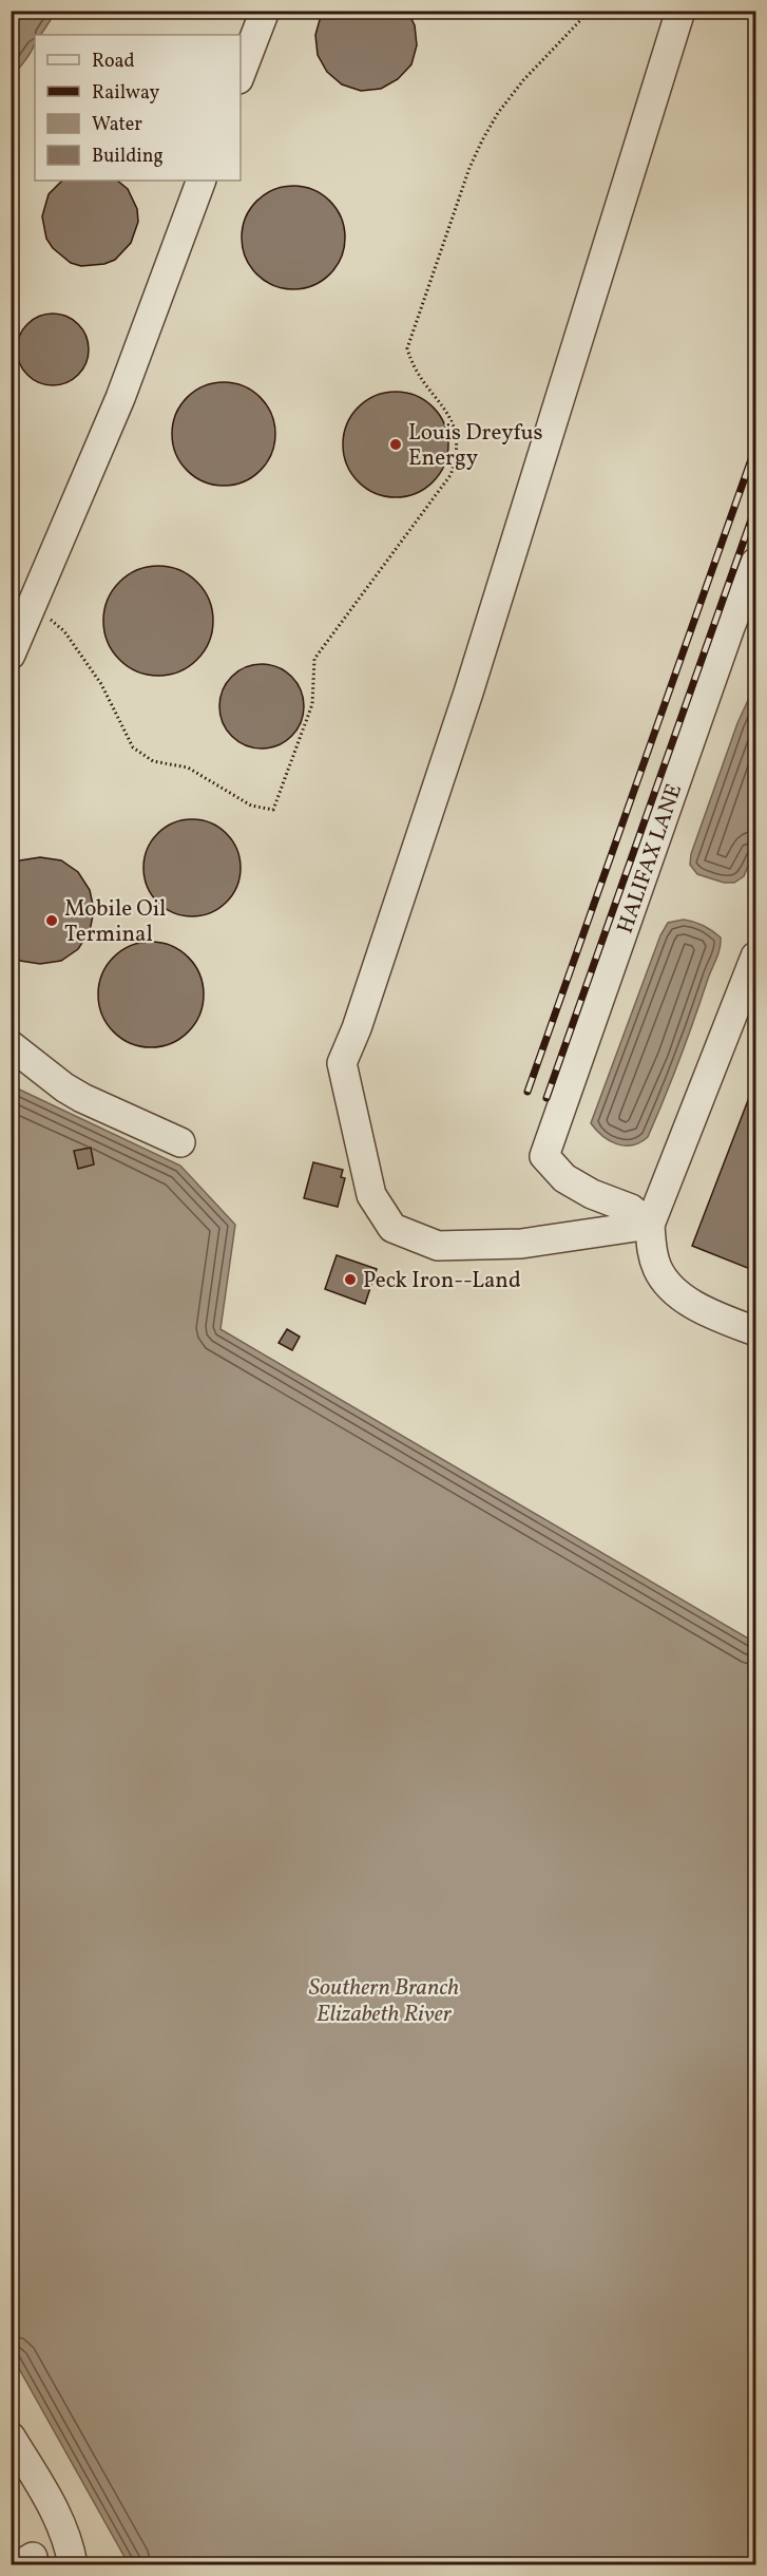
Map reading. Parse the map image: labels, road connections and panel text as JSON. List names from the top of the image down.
{
  "streets": {
    "street": ["HALIFAX LANE"]
  },
  "water": ["Southern Branch Elizabeth River"],
  "places": ["Louis Dreyfus Energy", "Mobile Oil Terminal", "Peck Iron--Land"],
  "legend": [
    "Road",
    "Railway",
    "Water",
    "Building"
  ]
}
